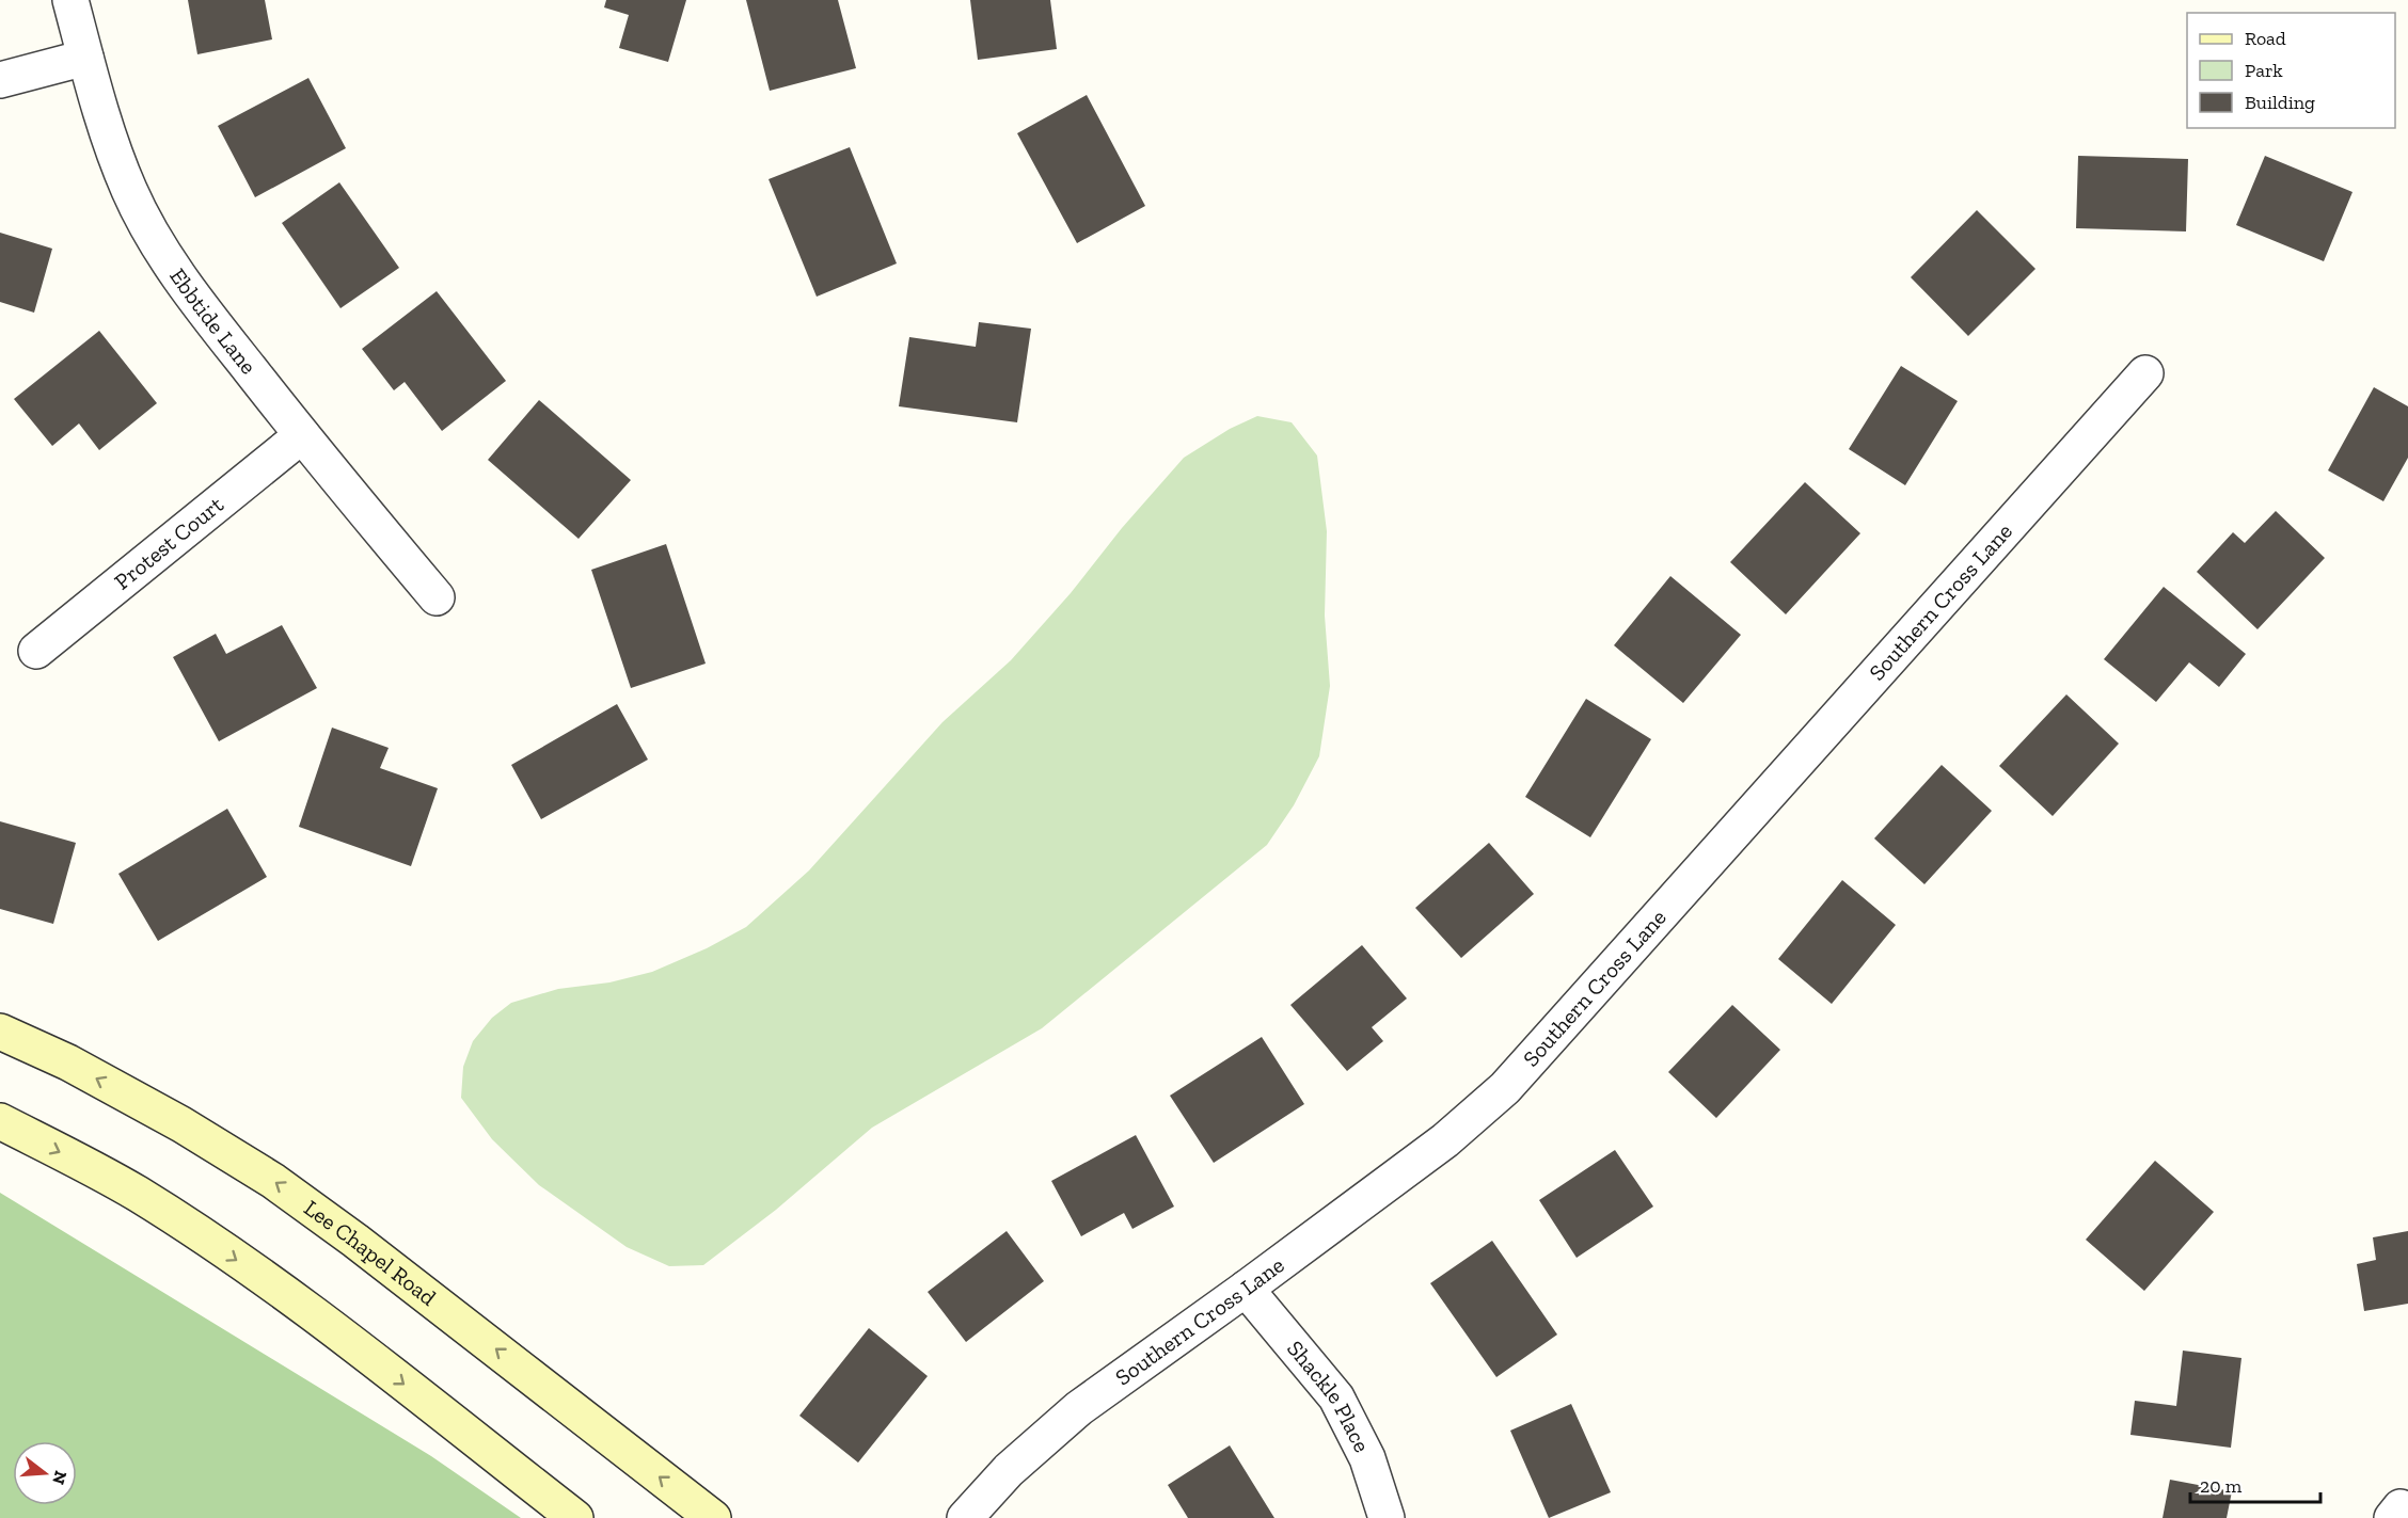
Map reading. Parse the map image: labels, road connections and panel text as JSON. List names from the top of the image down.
{
  "streets": {
    "main road": ["Lee Chapel Road"],
    "street": [
      "Ebbtide Lane",
      "Protest Court",
      "Southern Cross Lane",
      "Shackle Place"
    ]
  },
  "crossings": [
    ["Ebbtide Lane", "Protest Court"],
    ["Southern Cross Lane", "Shackle Place"]
  ],
  "legend": ["Road", "Park", "Building"],
  "scale_bar": "20 m",
  "north": "right"
}
